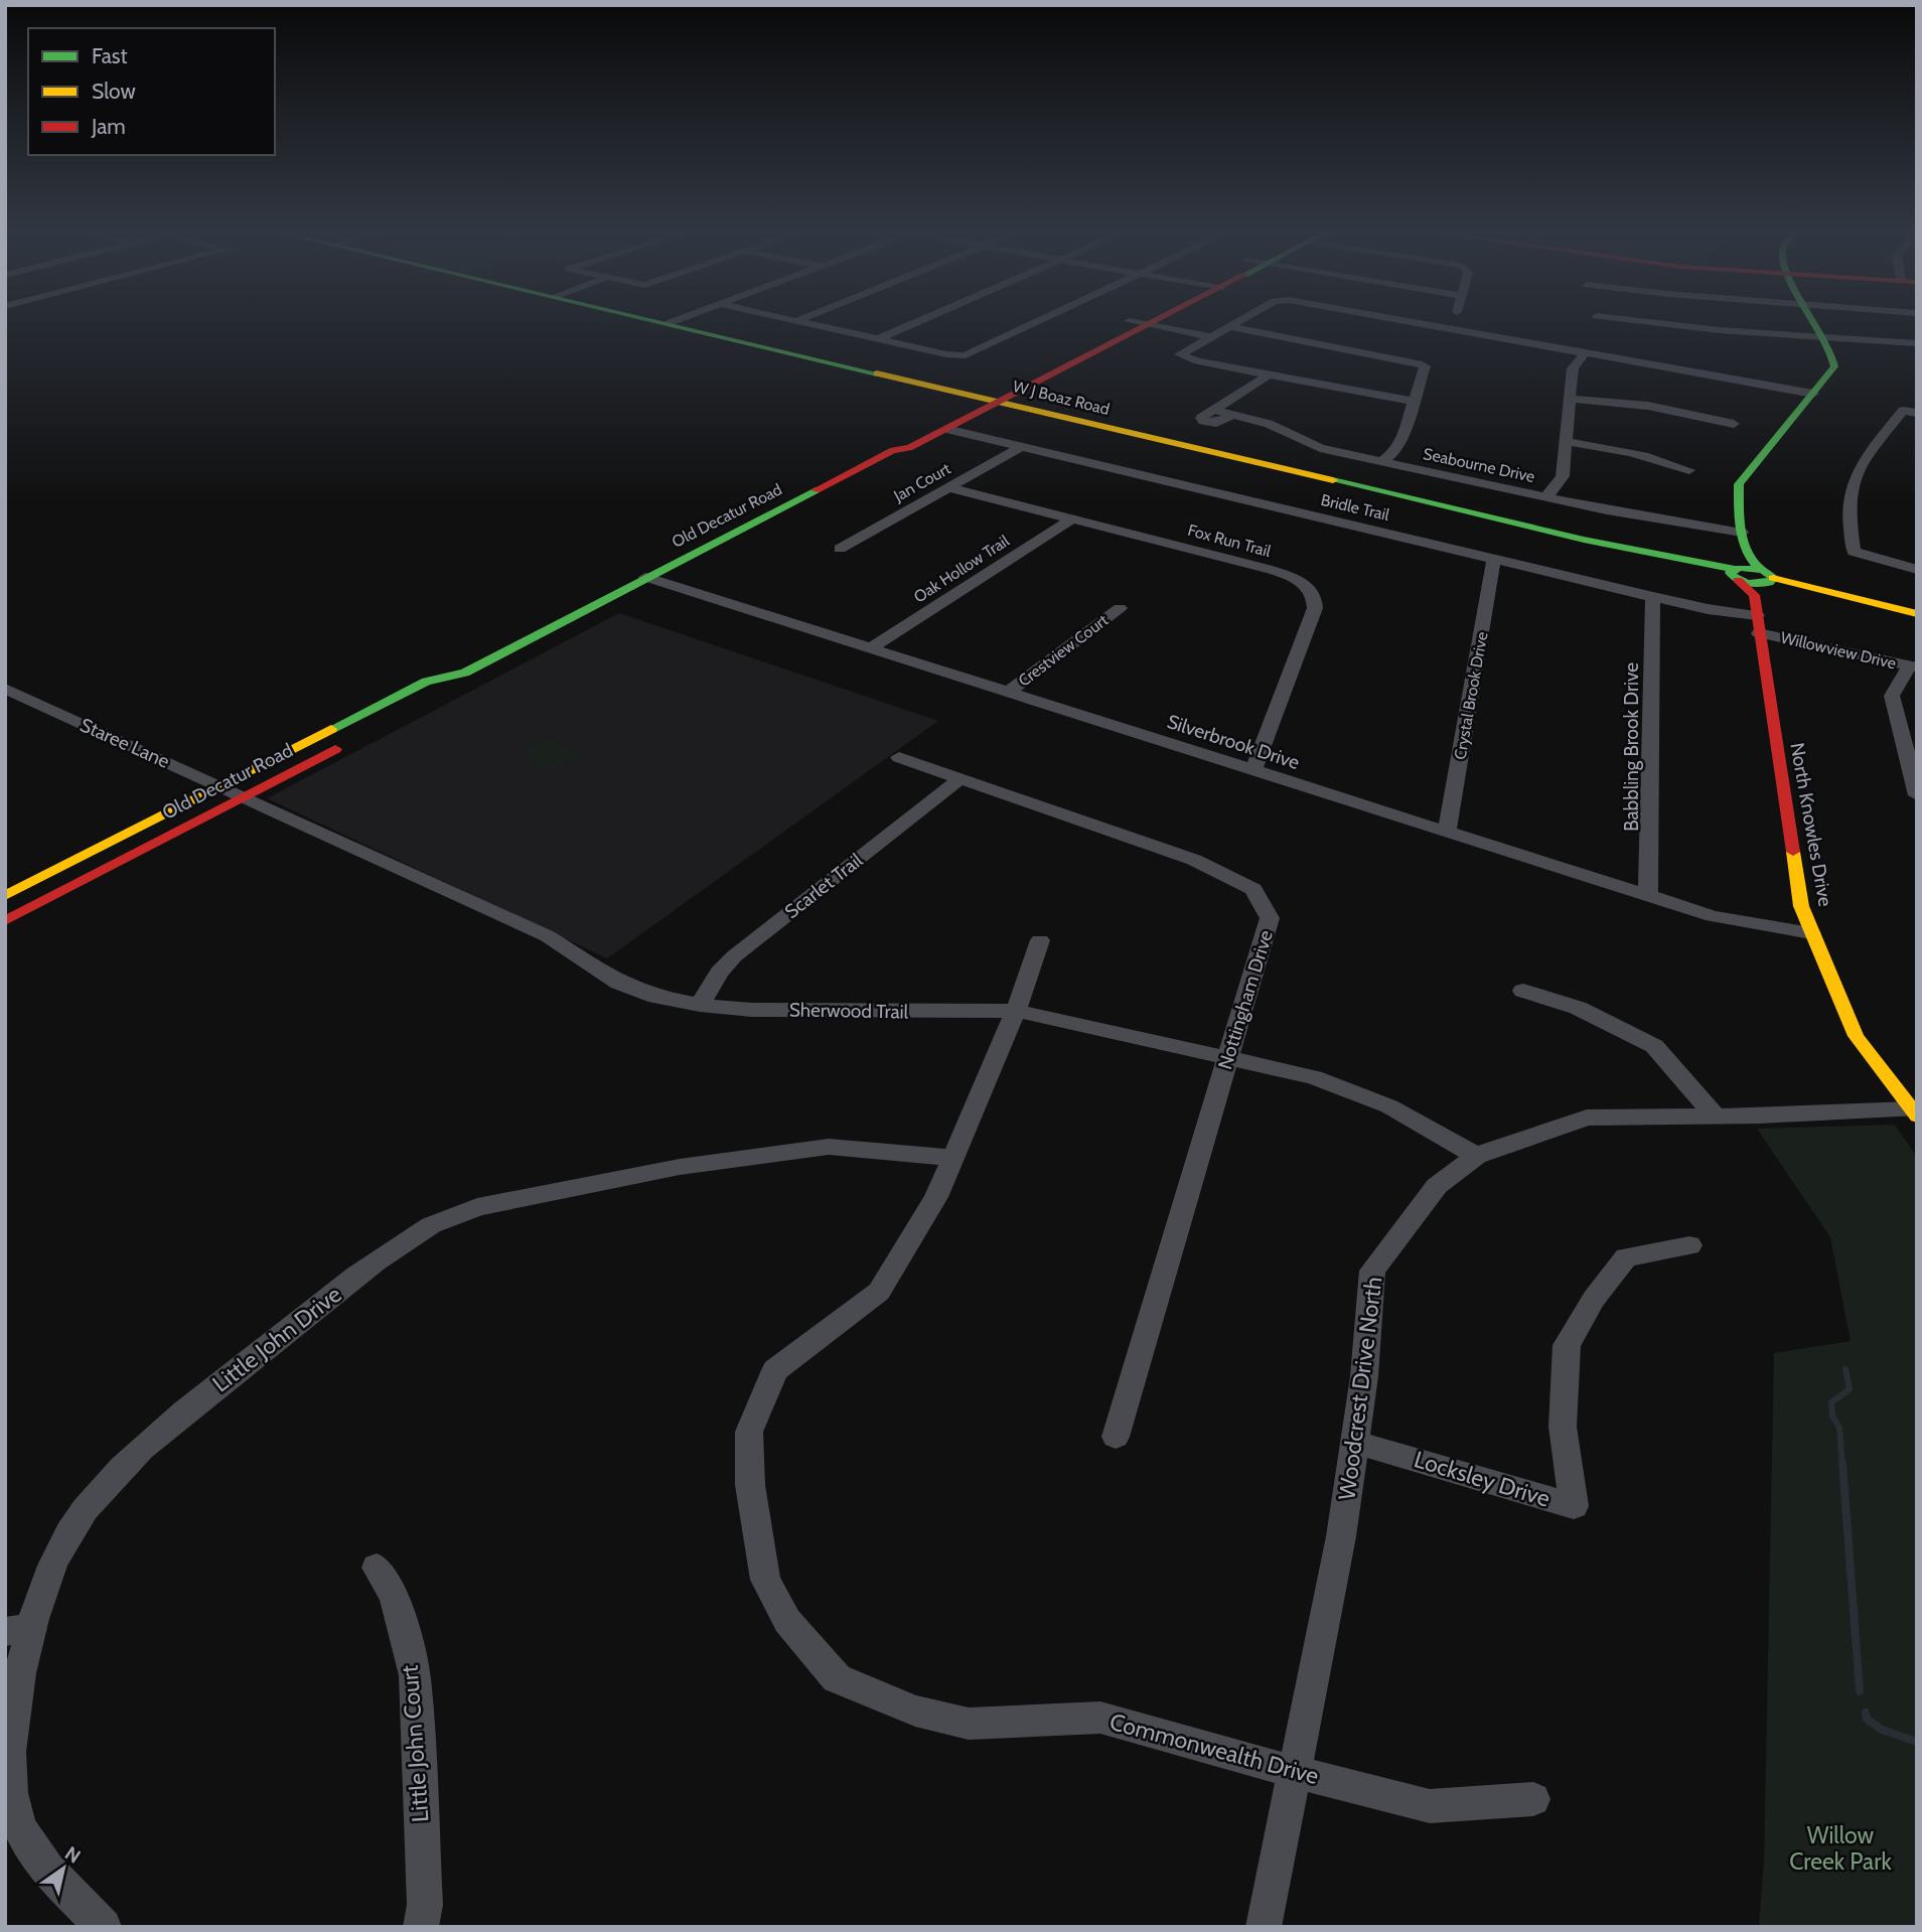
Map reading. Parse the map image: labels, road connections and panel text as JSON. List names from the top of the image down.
{
  "streets": {
    "main road": ["W J Boaz Road", "Old Decatur Road", "North Knowles Drive"],
    "street": [
      "Seabourne Drive",
      "Jan Court",
      "Bridle Trail",
      "Fox Run Trail",
      "Oak Hollow Trail",
      "Crestview Court",
      "Willowview Drive",
      "Crystal Brook Drive",
      "Silverbrook Drive",
      "Staree Lane",
      "Babbling Brook Drive",
      "Scarlet Trail",
      "Nottingham Drive",
      "Sherwood Trail",
      "Little John Drive",
      "Woodcrest Drive North",
      "Locksley Drive",
      "Little John Court",
      "Commonwealth Drive"
    ]
  },
  "crossings": [
    ["W J Boaz Road", "Old Decatur Road"],
    ["W J Boaz Road", "North Knowles Drive"],
    ["Seabourne Drive", "North Knowles Drive"],
    ["Jan Court", "Bridle Trail"],
    ["Jan Court", "Fox Run Trail"],
    ["Bridle Trail", "Old Decatur Road"],
    ["Bridle Trail", "Crystal Brook Drive"],
    ["Bridle Trail", "Babbling Brook Drive"],
    ["Bridle Trail", "North Knowles Drive"],
    ["Old Decatur Road", "Silverbrook Drive"],
    ["Old Decatur Road", "Staree Lane"],
    ["Old Decatur Road", "Sherwood Trail"],
    ["Fox Run Trail", "Oak Hollow Trail"],
    ["Fox Run Trail", "Silverbrook Drive"],
    ["Oak Hollow Trail", "Silverbrook Drive"],
    ["Crestview Court", "Silverbrook Drive"],
    ["Willowview Drive", "North Knowles Drive"],
    ["Crystal Brook Drive", "Silverbrook Drive"],
    ["Silverbrook Drive", "Babbling Brook Drive"],
    ["Silverbrook Drive", "North Knowles Drive"],
    ["Staree Lane", "Sherwood Trail"],
    ["North Knowles Drive", "Woodcrest Drive North"],
    ["Scarlet Trail", "Nottingham Drive"],
    ["Scarlet Trail", "Sherwood Trail"],
    ["Nottingham Drive", "Sherwood Trail"],
    ["Sherwood Trail", "Woodcrest Drive North"],
    ["Sherwood Trail", "Commonwealth Drive"],
    ["Little John Drive", "Commonwealth Drive"],
    ["Woodcrest Drive North", "Locksley Drive"],
    ["Woodcrest Drive North", "Commonwealth Drive"]
  ],
  "parks": ["Willow Creek Park"],
  "legend": ["Fast", "Slow", "Jam"],
  "north": "top right"
}
